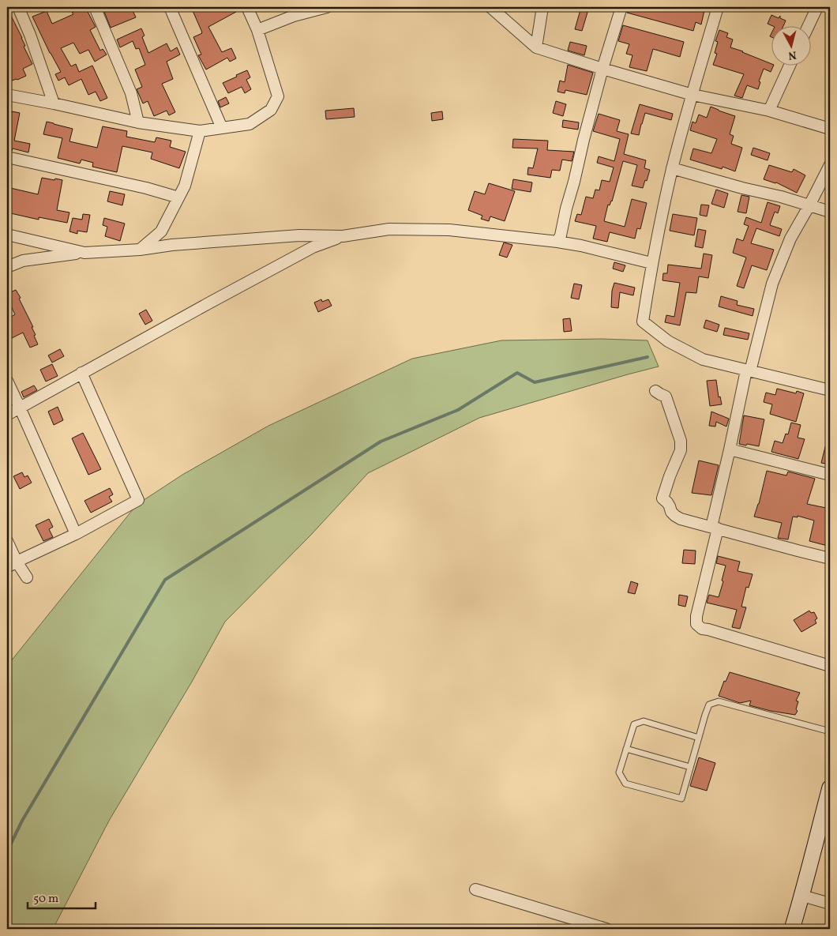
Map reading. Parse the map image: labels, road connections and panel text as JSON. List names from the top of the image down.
{
  "scale_bar": "50 m",
  "north": "bottom"
}
